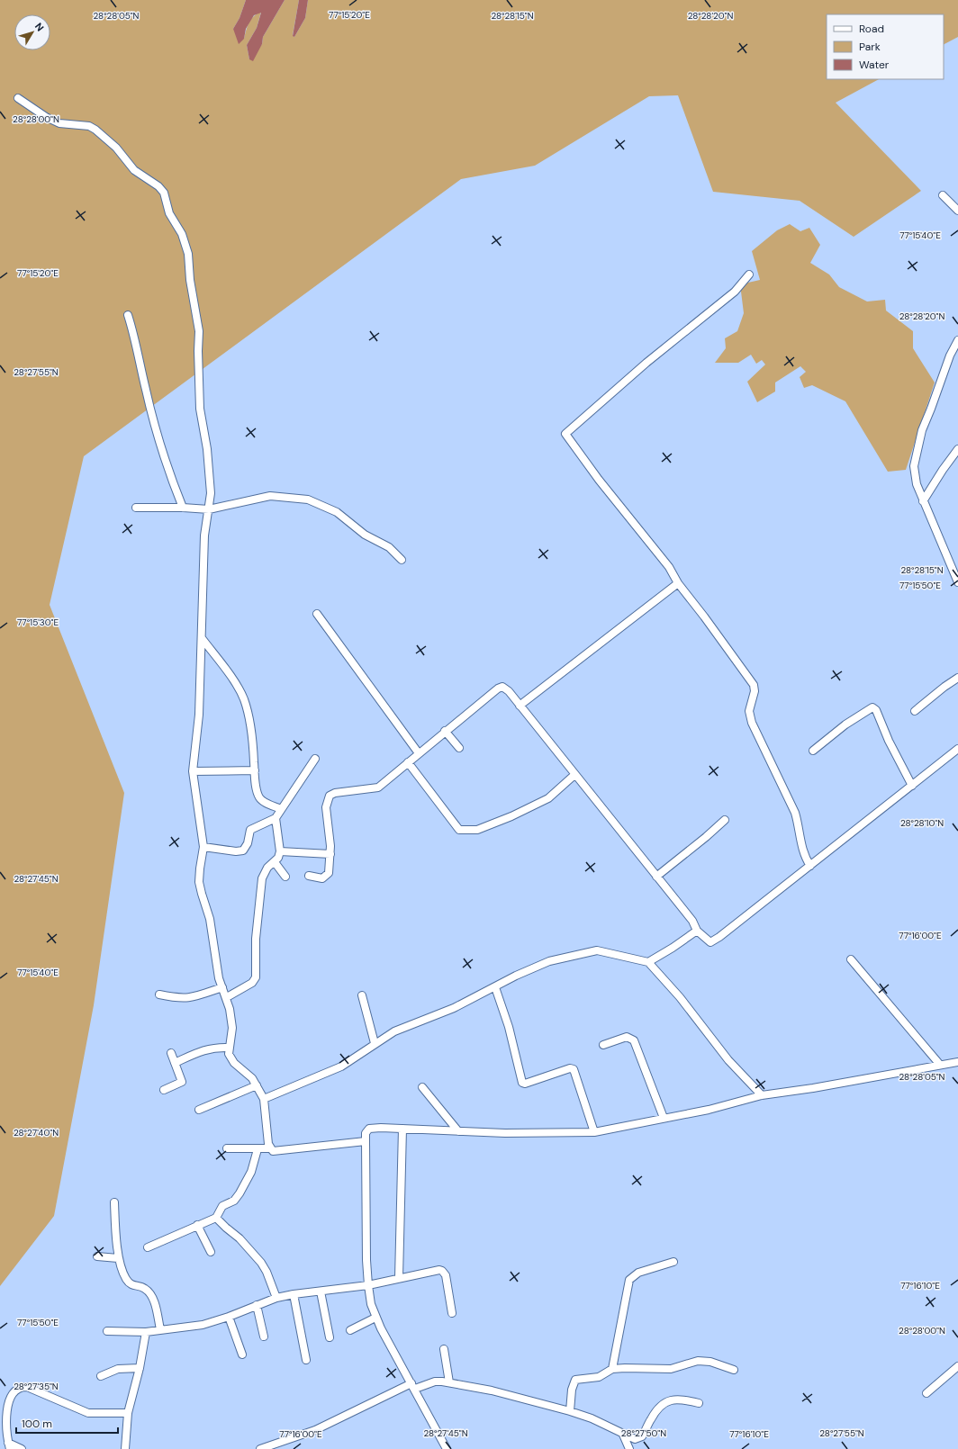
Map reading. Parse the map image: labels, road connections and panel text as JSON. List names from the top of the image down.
{
  "legend": ["Road", "Park", "Water"],
  "scale_bar": "100 m",
  "north": "top right",
  "coordinates": [
    "77°15'20\"E",
    "28°28'05\"N",
    "28°28'20\"N",
    "28°28'15\"N",
    "28°28'00\"N",
    "77°15'40\"E",
    "28°27'55\"N",
    "77°15'50\"E",
    "77°15'30\"E",
    "28°28'10\"N",
    "28°27'45\"N",
    "77°16'00\"E",
    "28°27'40\"N",
    "77°16'10\"E",
    "28°27'35\"N",
    "28°27'50\"N"
  ]
}
